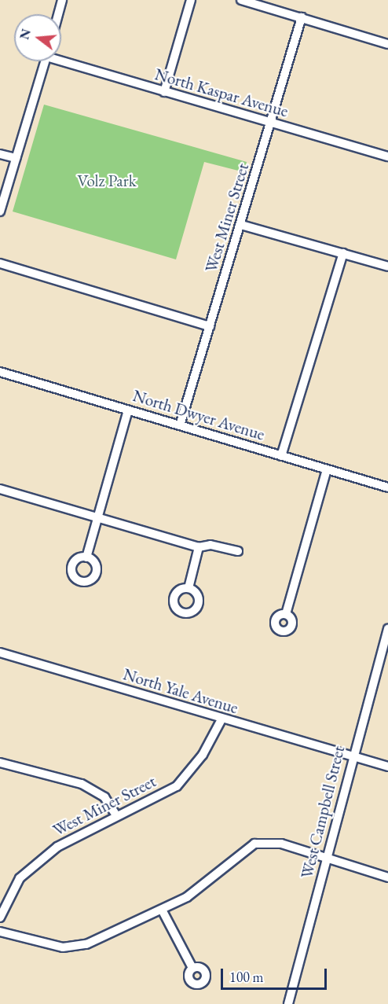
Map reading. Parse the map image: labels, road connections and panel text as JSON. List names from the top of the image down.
{
  "streets": {
    "street": [
      "North Kaspar Avenue",
      "West Miner Street",
      "North Dwyer Avenue",
      "North Yale Avenue",
      "West Campbell Street"
    ]
  },
  "crossings": [
    ["North Kaspar Avenue", "West Miner Street"],
    ["West Miner Street", "North Dwyer Avenue"],
    ["West Miner Street", "North Yale Avenue"],
    ["North Yale Avenue", "West Campbell Street"]
  ],
  "parks": ["Volz Park"],
  "scale_bar": "100 m",
  "north": "left"
}
